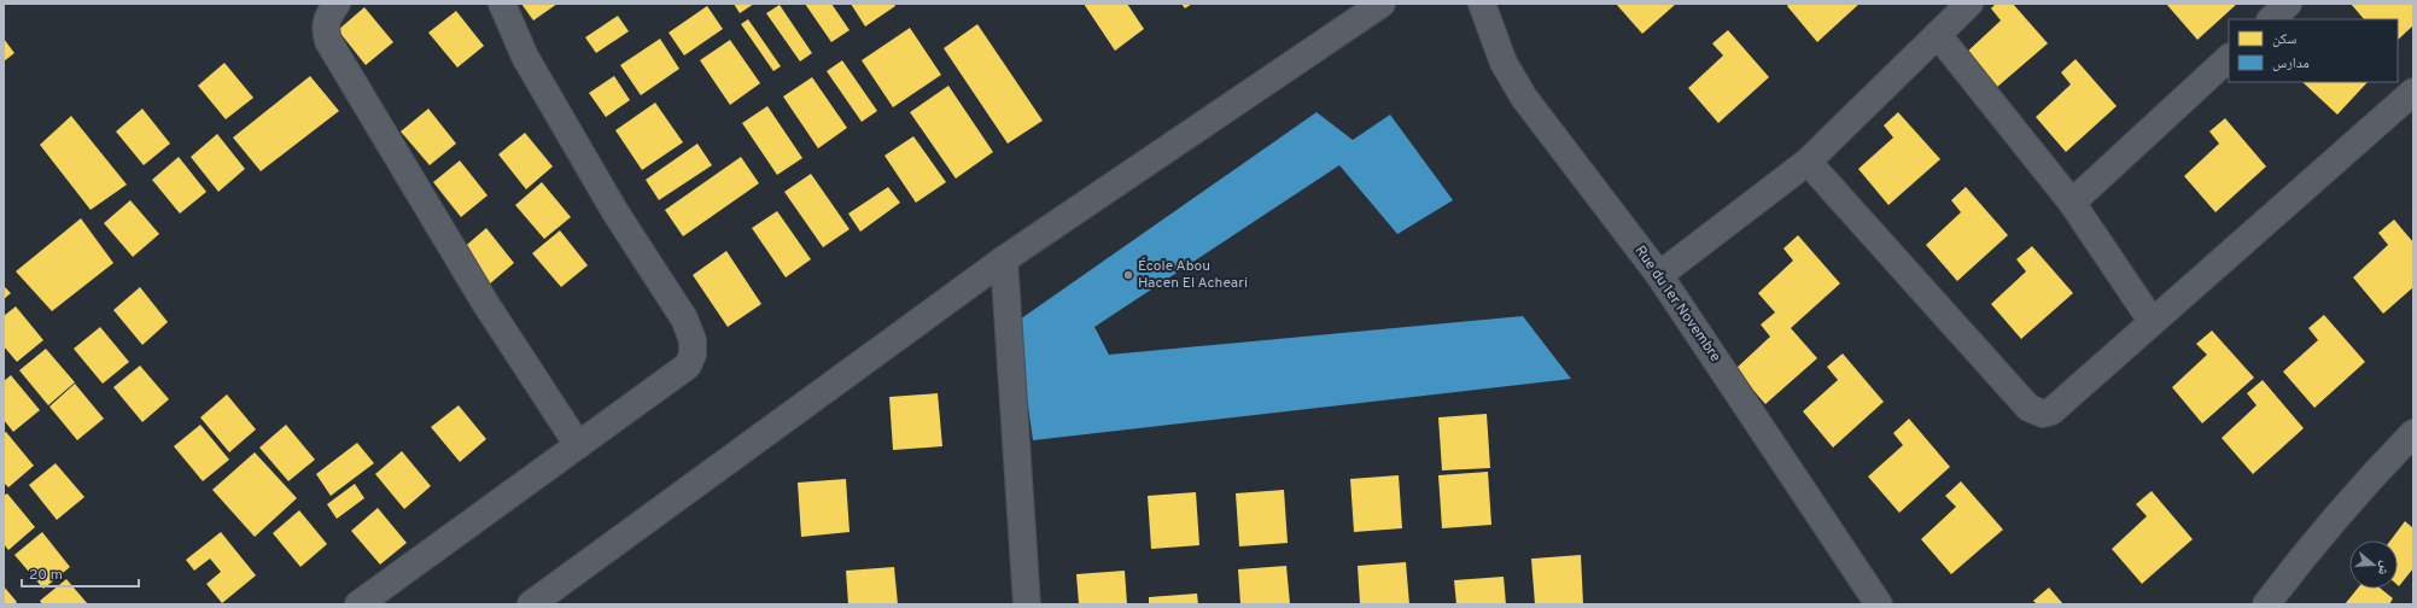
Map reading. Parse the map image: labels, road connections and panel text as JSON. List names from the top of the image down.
{
  "streets": {
    "street": ["Rue du 1er Novembre"]
  },
  "places": ["École Abou Hacen El Acheari"],
  "legend": ["سكن", "مدارس"],
  "scale_bar": "20 m",
  "north": "right"
}
